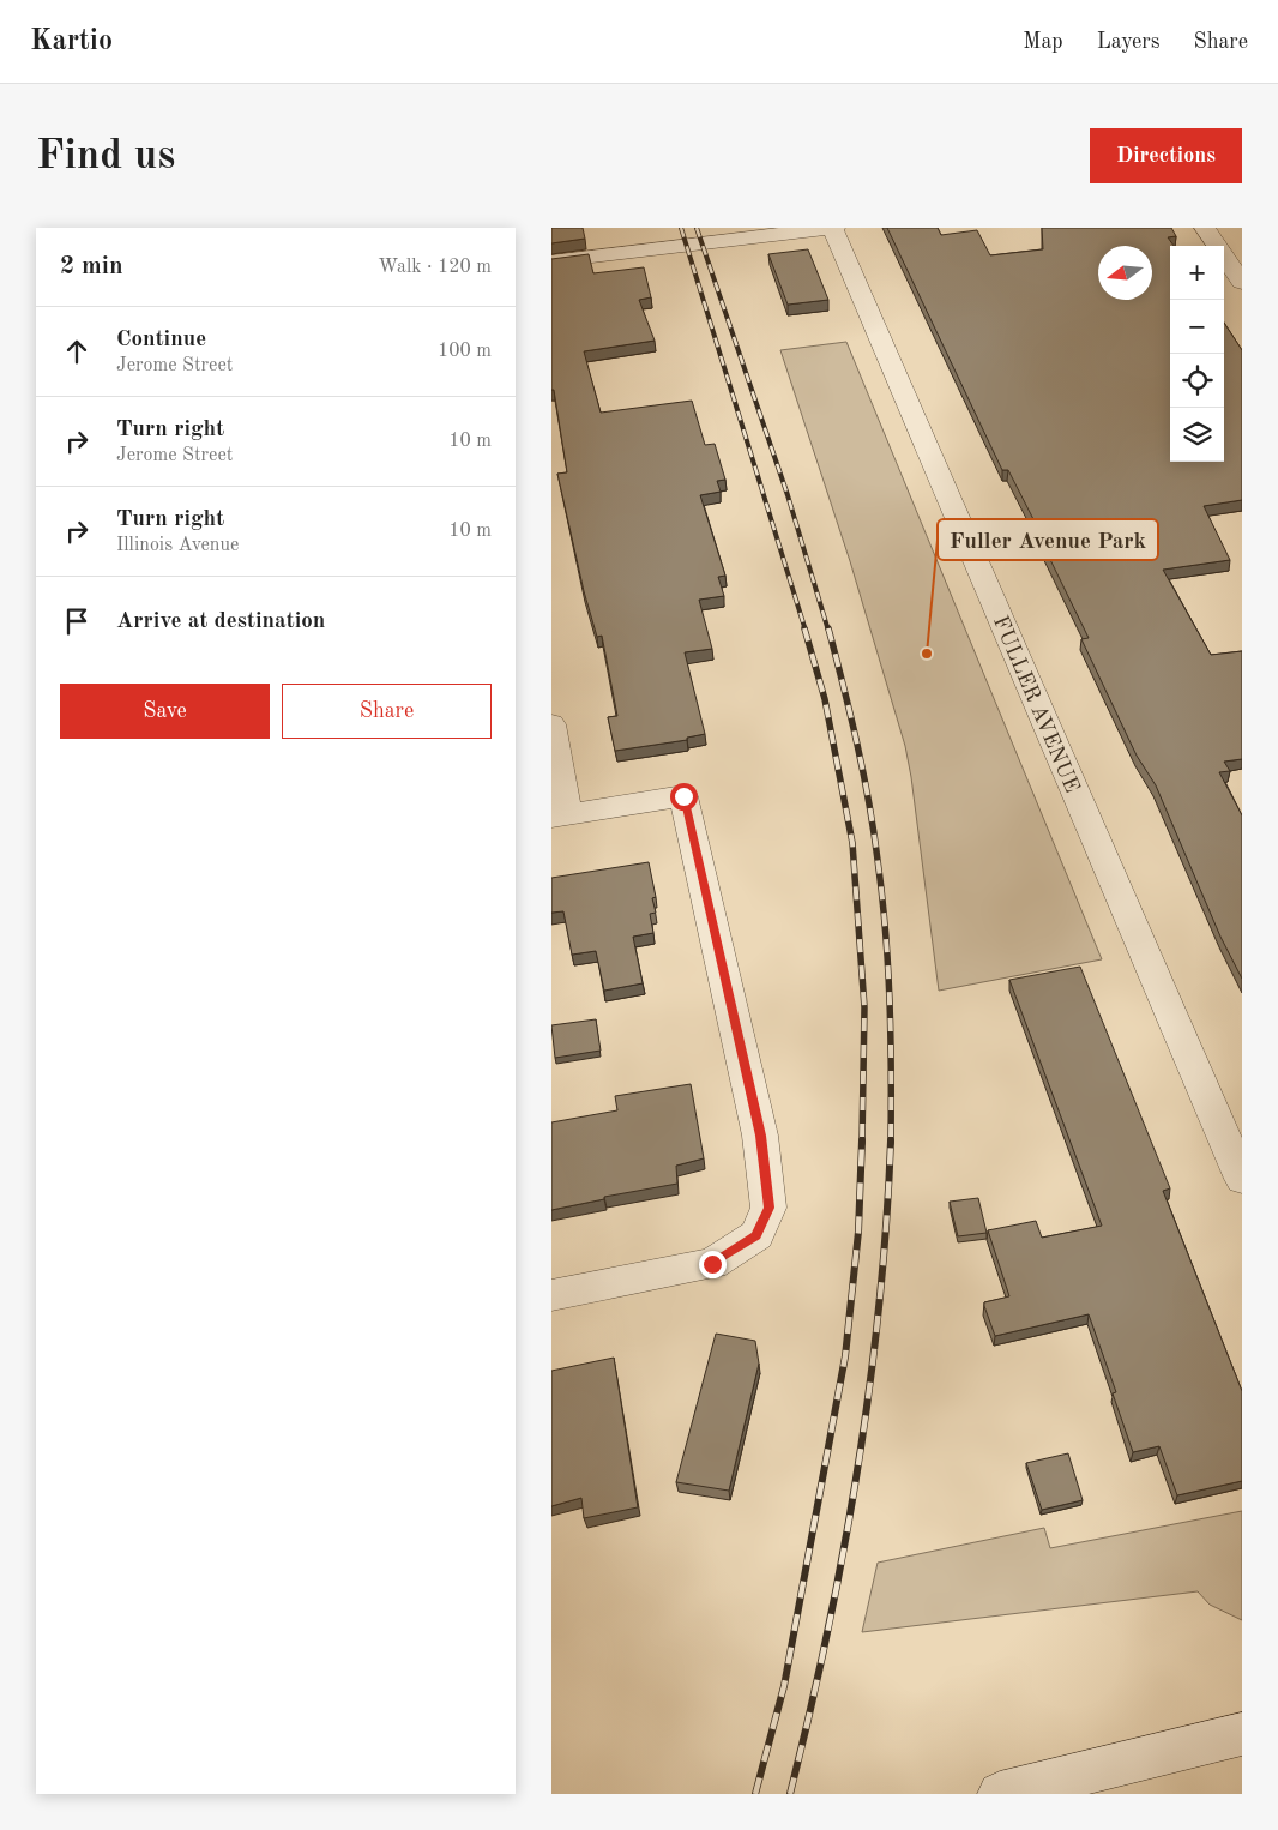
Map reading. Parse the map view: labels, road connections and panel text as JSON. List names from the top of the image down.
{
  "streets": {
    "street": ["FULLER AVENUE"]
  },
  "places": ["Fuller Avenue Park"],
  "north": "left",
  "page": {
    "header": "Kartio",
    "nav": ["Map", "Layers", "Share"],
    "buttons": [
      "Directions",
      ["Save", "Share"]
    ],
    "title": "Find us",
    "heading": ["2 min", "Walk · 120 m"],
    "map_buttons": ["+", "−"],
    "list": [
      ["Continue", "Jerome Street", "100 m"],
      ["Turn right", "Jerome Street", "10 m"],
      ["Turn right", "Illinois Avenue", "10 m"],
      "Arrive at destination"
    ]
  }
}
